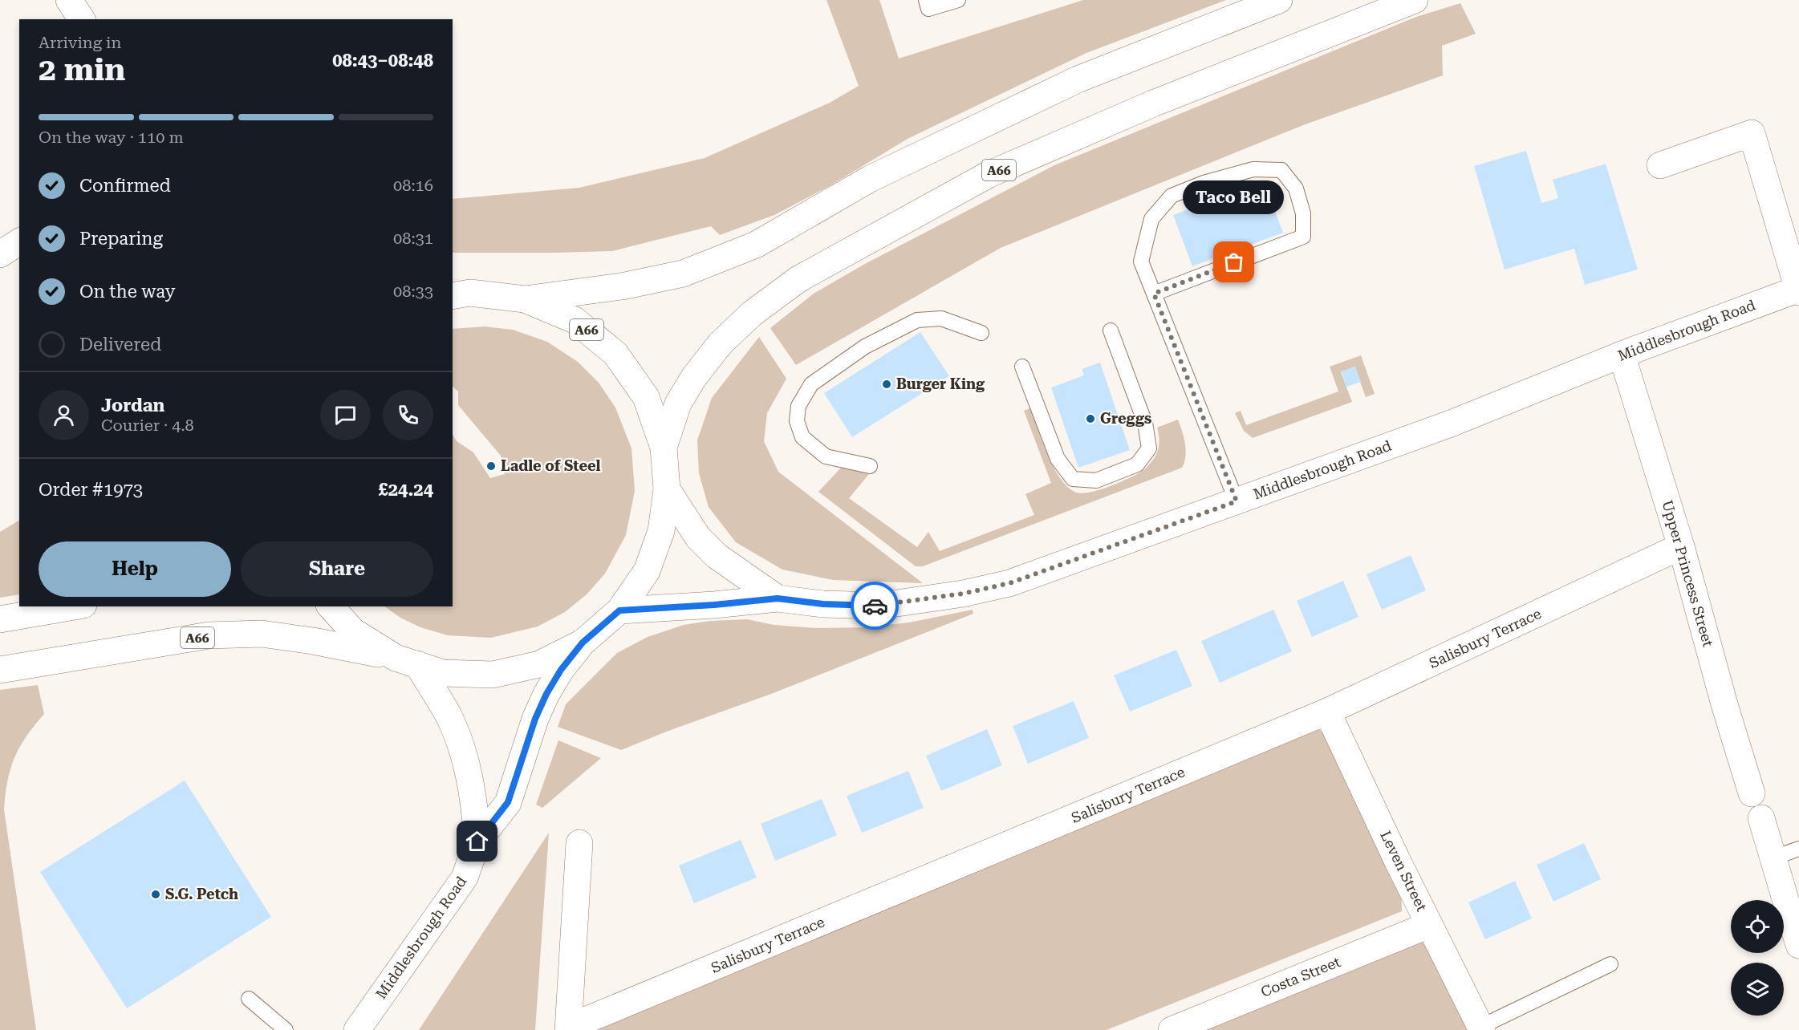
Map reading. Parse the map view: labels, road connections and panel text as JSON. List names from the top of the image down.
{
  "streets": {
    "main road": [
      "A66",
      "Middlesbrough Road",
      "Upper Princess Street",
      "Salisbury Terrace",
      "Leven Street",
      "Costa Street"
    ]
  },
  "crossings": [
    ["A66", "Middlesbrough Road"],
    ["Middlesbrough Road", "Upper Princess Street"],
    ["Upper Princess Street", "Salisbury Terrace"],
    ["Salisbury Terrace", "Leven Street"],
    ["Leven Street", "Costa Street"]
  ],
  "places": [
    "Taco Bell",
    "Burger King",
    "Greggs",
    "Ladle of Steel",
    "S.G. Petch"
  ],
  "page": {
    "heading": ["2 min", "Arriving in", "08:43–08:48"],
    "panel": [
      "Jordan",
      "Courier · 4.8",
      "Order #1973",
      "£24.24"
    ],
    "bar": "On the way · 110 m",
    "list": [
      ["Confirmed", "08:16"],
      ["Preparing", "08:31"],
      ["On the way", "08:33"],
      "Delivered"
    ],
    "bubble": "Taco Bell",
    "buttons": ["Help", "Share"]
  }
}
